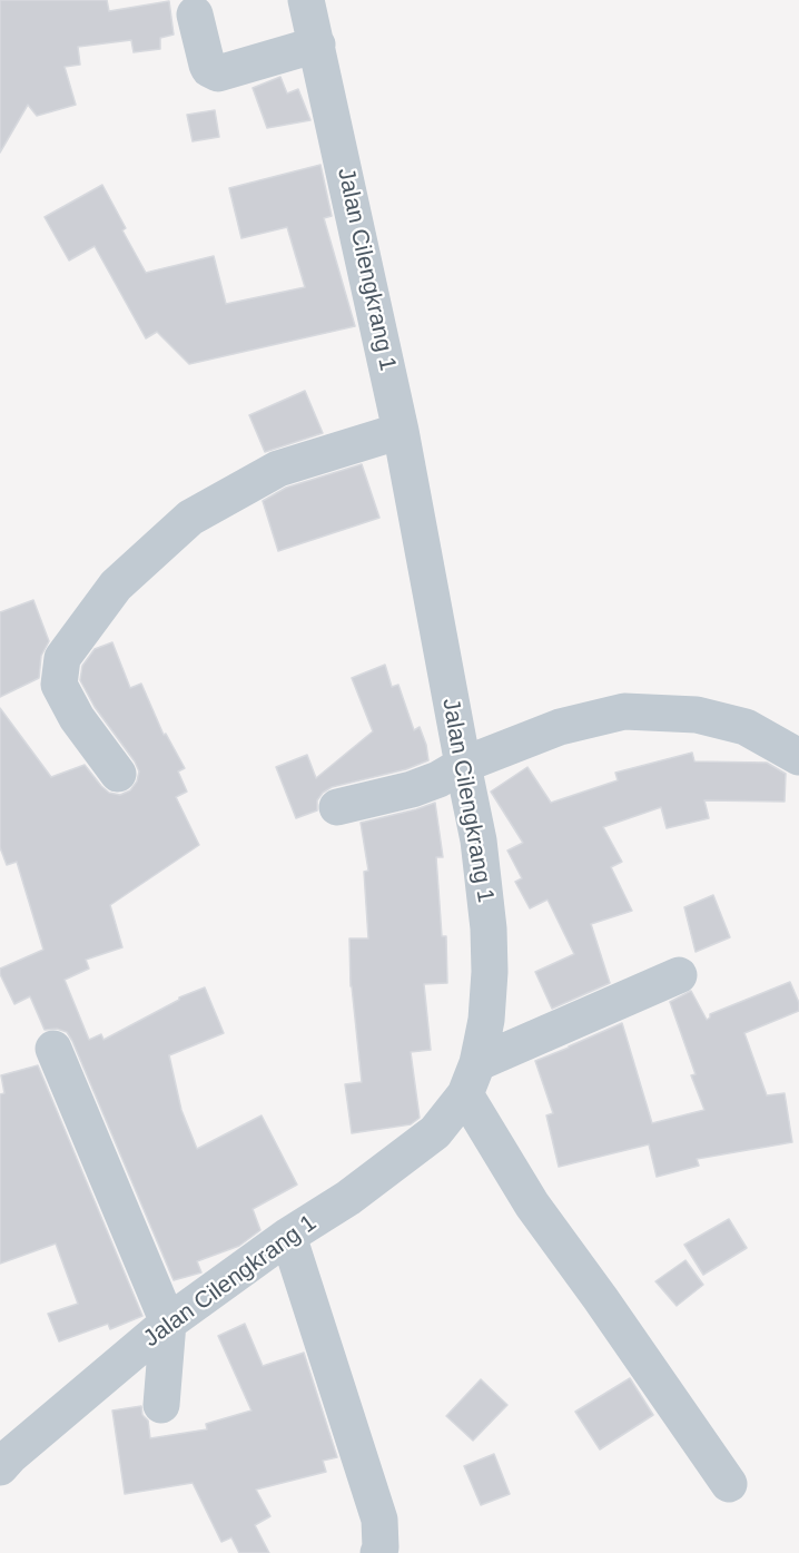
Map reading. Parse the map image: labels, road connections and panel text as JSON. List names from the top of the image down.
{
  "streets": {
    "street": ["Jalan Cilengkrang 1"]
  }
}
